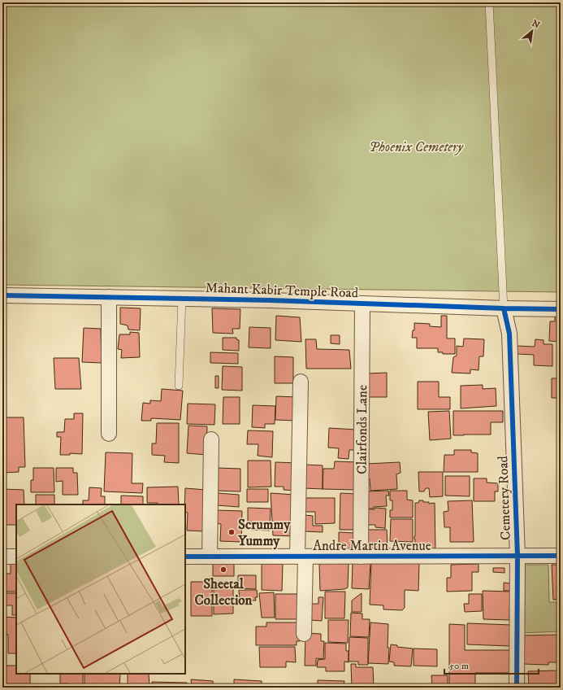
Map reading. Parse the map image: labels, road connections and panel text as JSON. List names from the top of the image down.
{
  "streets": {
    "street": [
      "Mahant Kabir Temple Road",
      "Clairfonds Lane",
      "Cemetery Road",
      "Andre Martin Avenue"
    ]
  },
  "crossings": [
    ["Mahant Kabir Temple Road", "Clairfonds Lane"],
    ["Mahant Kabir Temple Road", "Cemetery Road"],
    ["Clairfonds Lane", "Andre Martin Avenue"],
    ["Cemetery Road", "Andre Martin Avenue"]
  ],
  "parks": ["Phoenix Cemetery"],
  "places": ["Scrummy Yummy", "Sheetal Collection"],
  "scale_bar": "50 m",
  "north": "top right"
}
